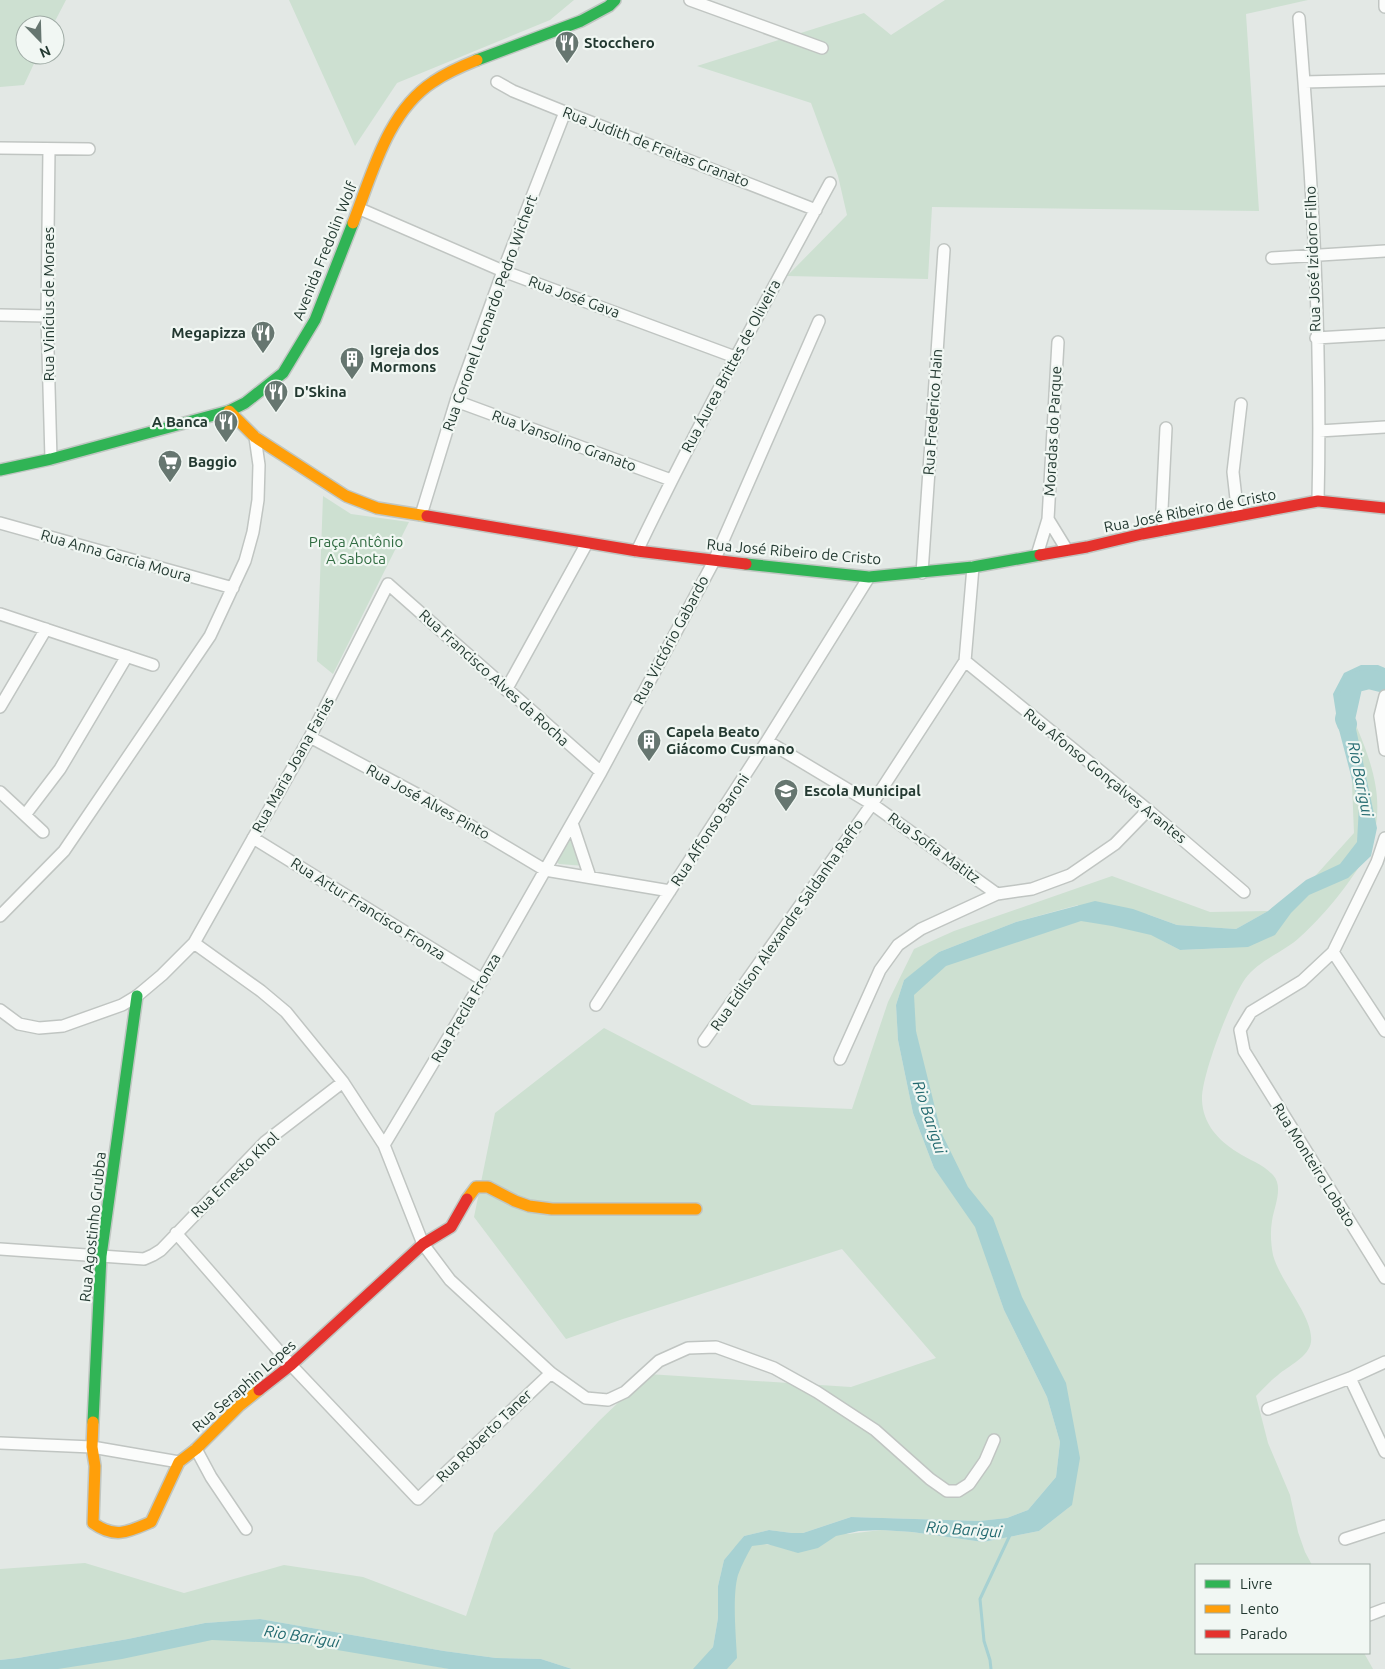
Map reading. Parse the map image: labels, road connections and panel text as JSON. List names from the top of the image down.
{
  "streets": {
    "street": [
      "Rua Judith de Freitas Granato",
      "Avenida Fredolin Wolf",
      "Rua José Izidoro Filho",
      "Rua José Gava",
      "Rua Vinícius de Moraes",
      "Rua Coronel Leonardo Pedro Wichert",
      "Rua Áurea Brittes de Oliveira",
      "Rua Frederico Hain",
      "Moradas do Parque",
      "Rua Vansolino Granato",
      "Rua José Ribeiro de Cristo",
      "Rua Anna Garcia Moura",
      "Rua Victório Gabardo",
      "Rua Francisco Alves da Rocha",
      "Rua Maria Joana Farias",
      "Rua Afonso Gonçalves Arantes",
      "Rua José Alves Pinto",
      "Rua Affonso Baroni",
      "Rua Sofia Matitz",
      "Rua Artur Francisco Fronza",
      "Rua Edilson Alexandre Saldanha Raffo",
      "Rua Precila Fronza",
      "Rua Monteiro Lobato",
      "Rua Ernesto Khol",
      "Rua Agostinho Grubba",
      "Rua Seraphin Lopes",
      "Rua Roberto Taner"
    ]
  },
  "crossings": [
    ["Rua Judith de Freitas Granato", "Rua Coronel Leonardo Pedro Wichert"],
    ["Rua Judith de Freitas Granato", "Rua Áurea Brittes de Oliveira"],
    ["Avenida Fredolin Wolf", "Rua José Gava"],
    ["Avenida Fredolin Wolf", "Rua Vinícius de Moraes"],
    ["Avenida Fredolin Wolf", "Rua José Ribeiro de Cristo"],
    ["Rua José Izidoro Filho", "Rua José Ribeiro de Cristo"],
    ["Rua José Gava", "Rua Coronel Leonardo Pedro Wichert"],
    ["Rua José Gava", "Rua Áurea Brittes de Oliveira"],
    ["Rua Coronel Leonardo Pedro Wichert", "Rua Vansolino Granato"],
    ["Rua Coronel Leonardo Pedro Wichert", "Rua José Ribeiro de Cristo"],
    ["Rua Áurea Brittes de Oliveira", "Rua Vansolino Granato"],
    ["Rua Áurea Brittes de Oliveira", "Rua José Ribeiro de Cristo"],
    ["Rua Frederico Hain", "Rua José Ribeiro de Cristo"],
    ["Moradas do Parque", "Rua José Ribeiro de Cristo"],
    ["Rua José Ribeiro de Cristo", "Rua Victório Gabardo"],
    ["Rua José Ribeiro de Cristo", "Rua Affonso Baroni"],
    ["Rua José Ribeiro de Cristo", "Rua Edilson Alexandre Saldanha Raffo"],
    ["Rua Victório Gabardo", "Rua Francisco Alves da Rocha"],
    ["Rua Victório Gabardo", "Rua José Alves Pinto"],
    ["Rua Victório Gabardo", "Rua Precila Fronza"],
    ["Rua Francisco Alves da Rocha", "Rua Maria Joana Farias"],
    ["Rua Maria Joana Farias", "Rua José Alves Pinto"],
    ["Rua Maria Joana Farias", "Rua Artur Francisco Fronza"],
    ["Rua Maria Joana Farias", "Rua Agostinho Grubba"],
    ["Rua Afonso Gonçalves Arantes", "Rua Edilson Alexandre Saldanha Raffo"],
    ["Rua José Alves Pinto", "Rua Precila Fronza"],
    ["Rua Affonso Baroni", "Rua Sofia Matitz"],
    ["Rua Sofia Matitz", "Rua Edilson Alexandre Saldanha Raffo"],
    ["Rua Artur Francisco Fronza", "Rua Precila Fronza"],
    ["Rua Ernesto Khol", "Rua Agostinho Grubba"],
    ["Rua Agostinho Grubba", "Rua Seraphin Lopes"],
    ["Rua Seraphin Lopes", "Rua Roberto Taner"]
  ],
  "water": ["Rio Barigui"],
  "parks": ["Praça Antônio A Sabota"],
  "places": {
    "restaurant": [
      "Stocchero",
      "Megapizza",
      "D'Skina",
      "A Banca"
    ],
    "building": ["Igreja dos Mormons", "Capela Beato Giácomo Cusmano"],
    "supermarket": ["Baggio"],
    "school or university": ["Escola Municipal"]
  },
  "legend": ["Livre", "Lento", "Parado"],
  "north": "bottom right"
}
